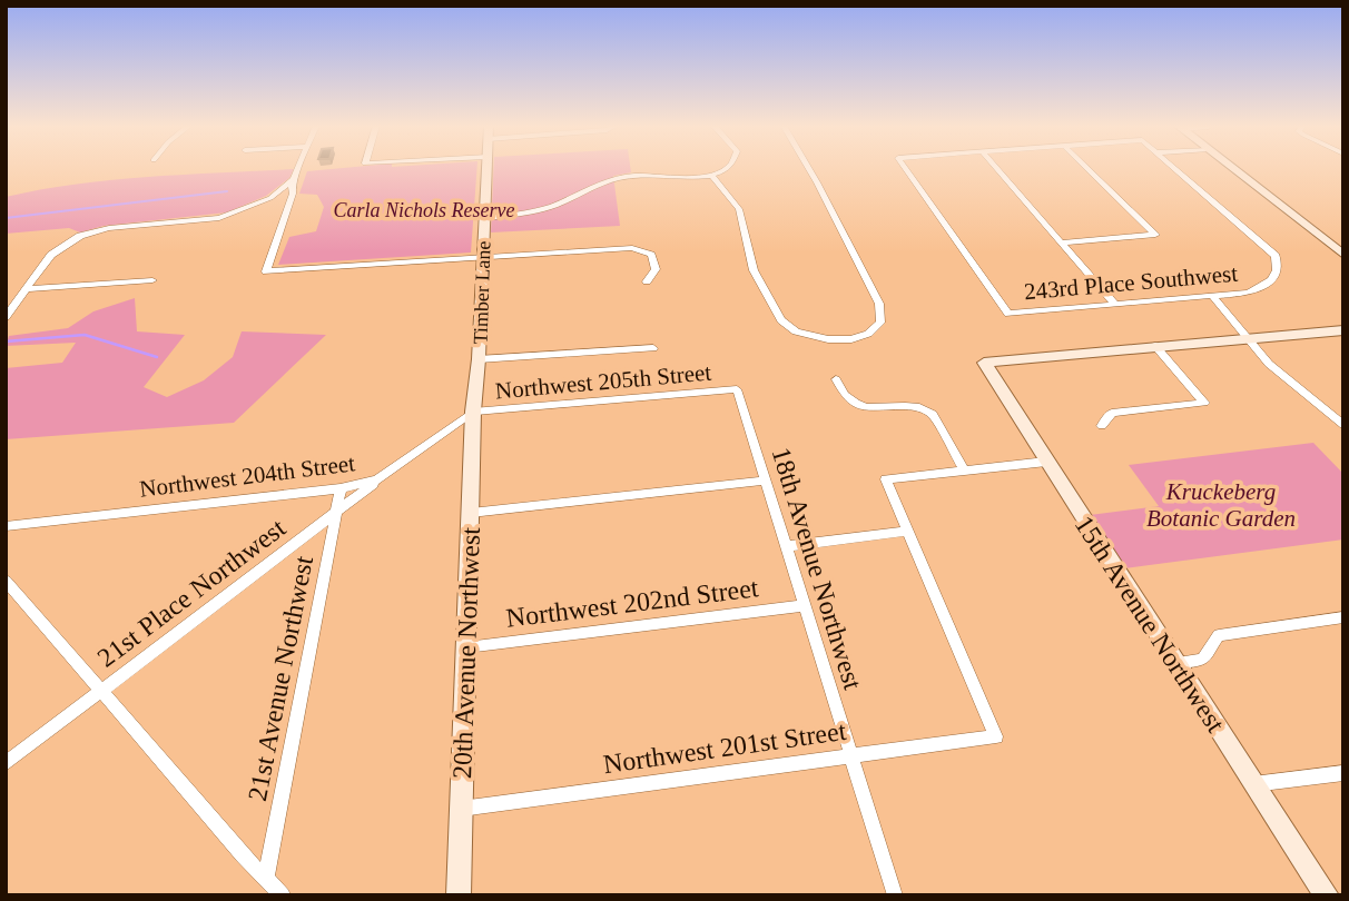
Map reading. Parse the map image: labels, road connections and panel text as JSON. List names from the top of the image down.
{
  "streets": {
    "street": [
      "243rd Place Southwest",
      "Timber Lane",
      "Northwest 205th Street",
      "Northwest 204th Street",
      "18th Avenue Northwest",
      "21st Place Northwest",
      "Northwest 202nd Street",
      "15th Avenue Northwest",
      "20th Avenue Northwest",
      "21st Avenue Northwest",
      "Northwest 201st Street"
    ]
  },
  "crossings": [
    ["Timber Lane", "Northwest 205th Street"],
    ["Timber Lane", "Northwest 204th Street"],
    ["Timber Lane", "20th Avenue Northwest"],
    ["Northwest 205th Street", "Northwest 204th Street"],
    ["Northwest 205th Street", "18th Avenue Northwest"],
    ["Northwest 205th Street", "20th Avenue Northwest"],
    ["Northwest 204th Street", "21st Place Northwest"],
    ["Northwest 204th Street", "20th Avenue Northwest"],
    ["Northwest 204th Street", "21st Avenue Northwest"],
    ["18th Avenue Northwest", "Northwest 202nd Street"],
    ["18th Avenue Northwest", "Northwest 201st Street"],
    ["21st Place Northwest", "21st Avenue Northwest"],
    ["Northwest 202nd Street", "20th Avenue Northwest"],
    ["20th Avenue Northwest", "Northwest 201st Street"]
  ],
  "parks": ["Carla Nichols Reserve", "Kruckeberg Botanic Garden"]
}
